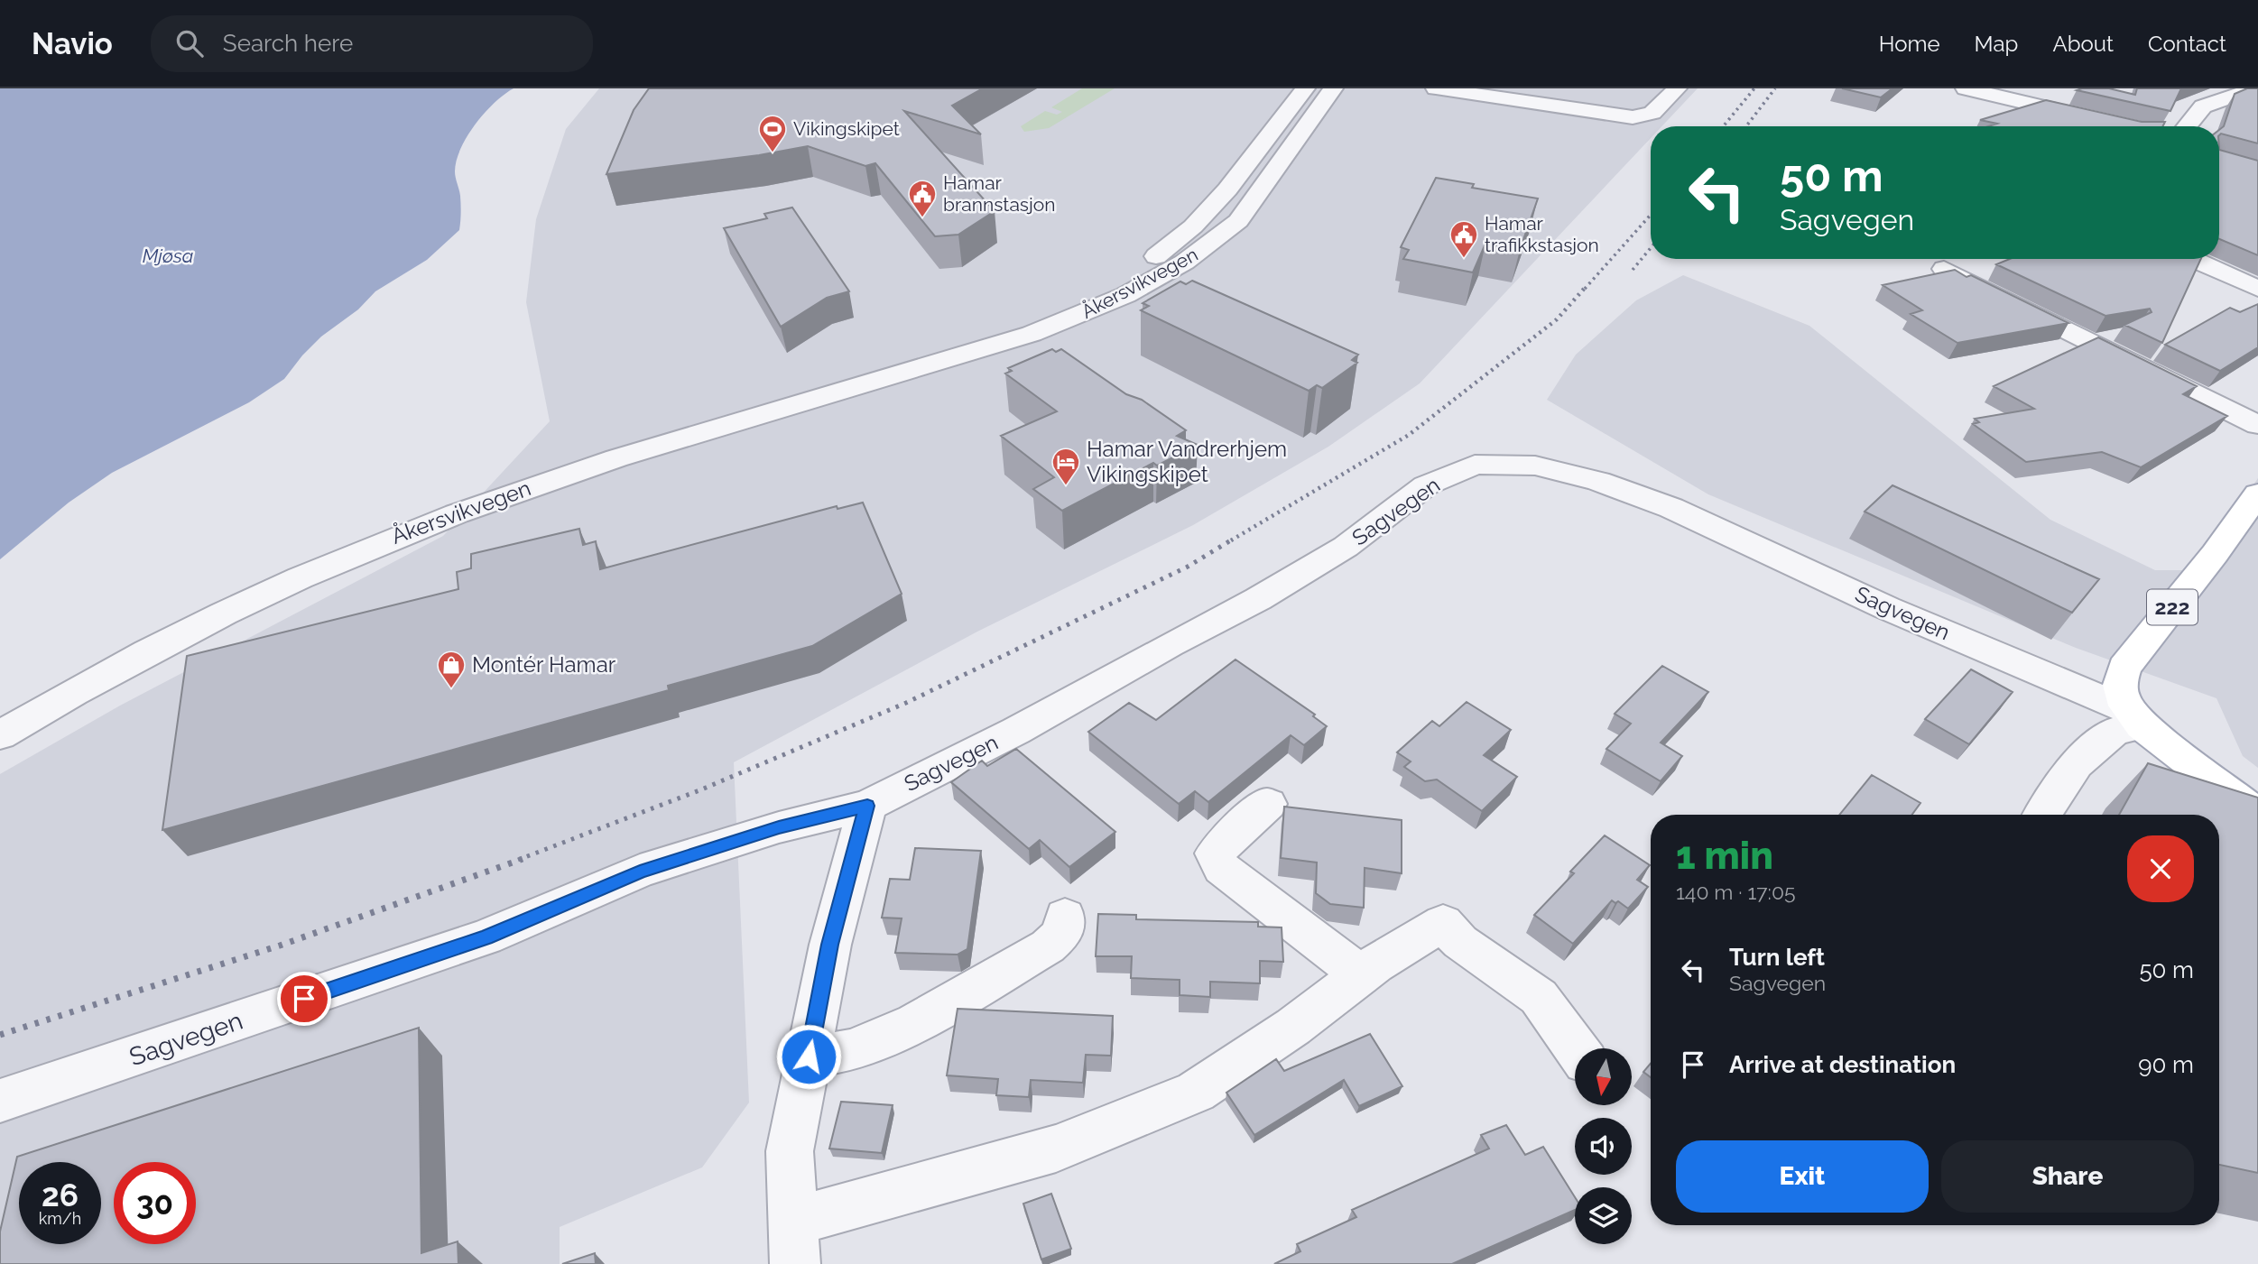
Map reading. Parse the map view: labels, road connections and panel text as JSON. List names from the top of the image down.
{
  "streets": {
    "main road": ["222"],
    "street": ["Åkersvikvegen", "Sagvegen"]
  },
  "crossings": [
    ["Sagvegen", "222"]
  ],
  "water": ["Mjøsa"],
  "places": {
    "sports": ["Vikingskipet"],
    "public building": ["Hamar brannstasjon", "Hamar trafikkstasjon"],
    "hotel": ["Hamar Vandrerhjem Vikingskipet"],
    "shop": ["Montér Hamar"]
  },
  "north": "bottom",
  "page": {
    "header": "Navio",
    "search": "Search here",
    "nav": [
      "Home",
      "Map",
      "About",
      "Contact"
    ],
    "turn": ["50 m", "Sagvegen"],
    "heading": ["1 min", "140 m · 17:05"],
    "list": [
      {
        "name": "Turn left",
        "note": "Sagvegen",
        "value": "50 m"
      },
      {
        "name": "Arrive at destination",
        "value": "90 m"
      }
    ],
    "buttons": ["Exit", "Share"],
    "speed": "26 km/h",
    "limit": "30"
  }
}
